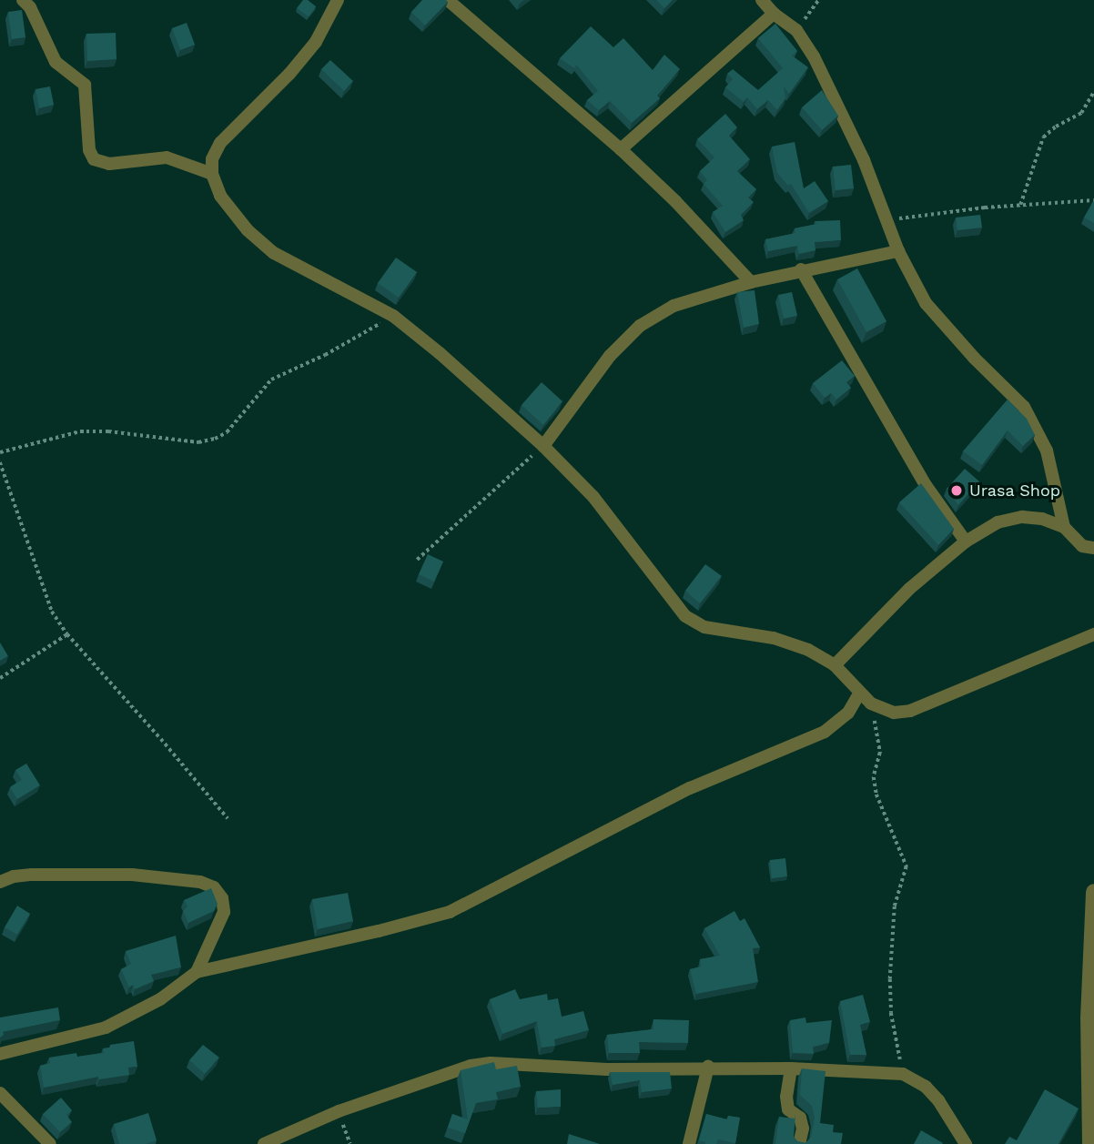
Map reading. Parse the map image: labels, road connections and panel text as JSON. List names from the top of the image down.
{
  "places": ["Urasa Shop"]
}
